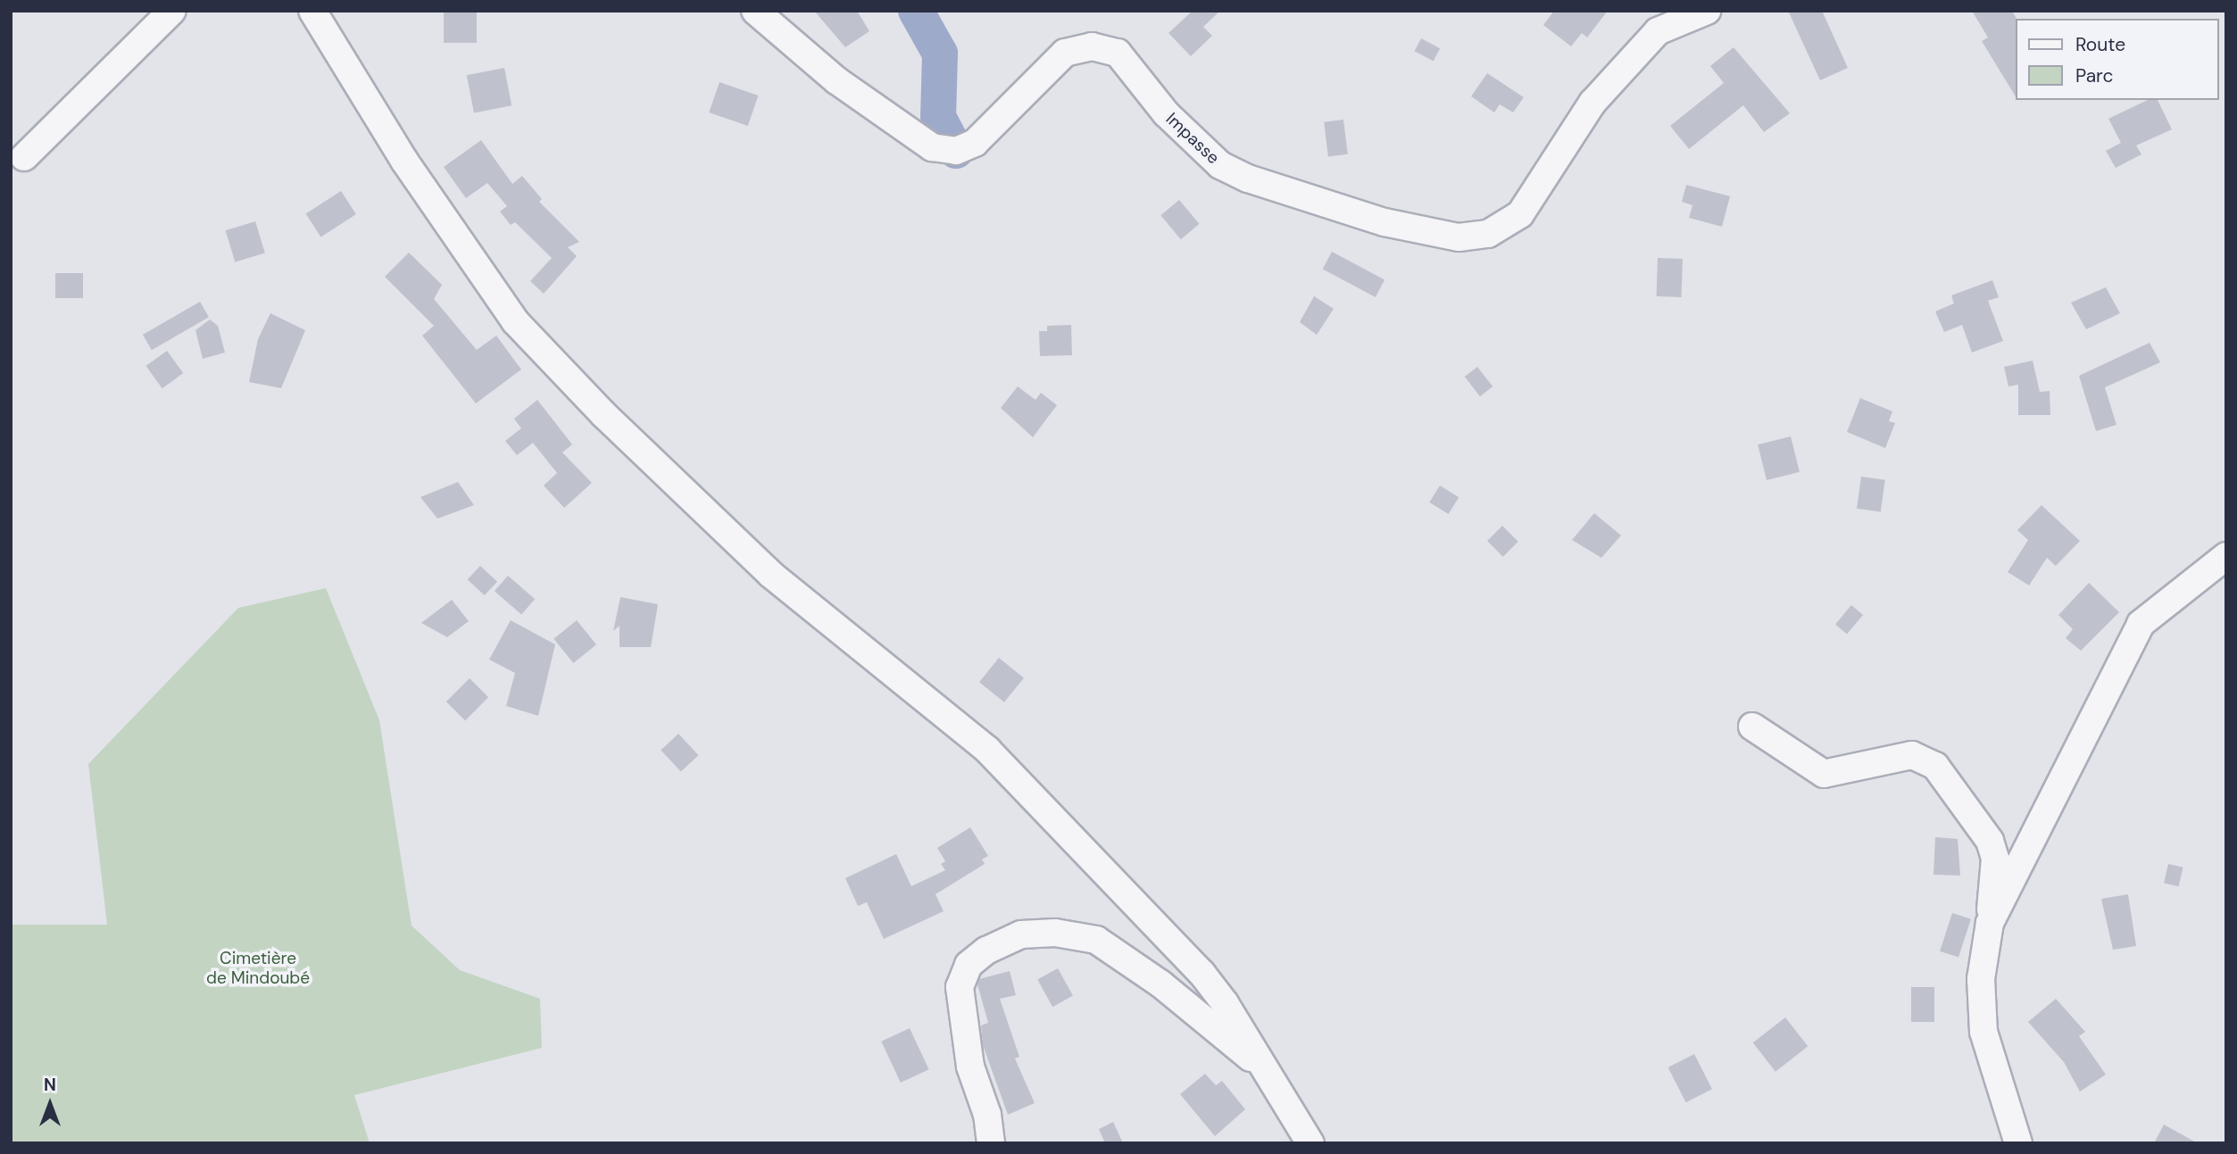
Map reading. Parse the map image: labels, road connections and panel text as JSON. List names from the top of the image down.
{
  "streets": {
    "street": ["Impasse"]
  },
  "parks": ["Cimetière de Mindoubé"],
  "legend": ["Route", "Parc"],
  "north": "top"
}
